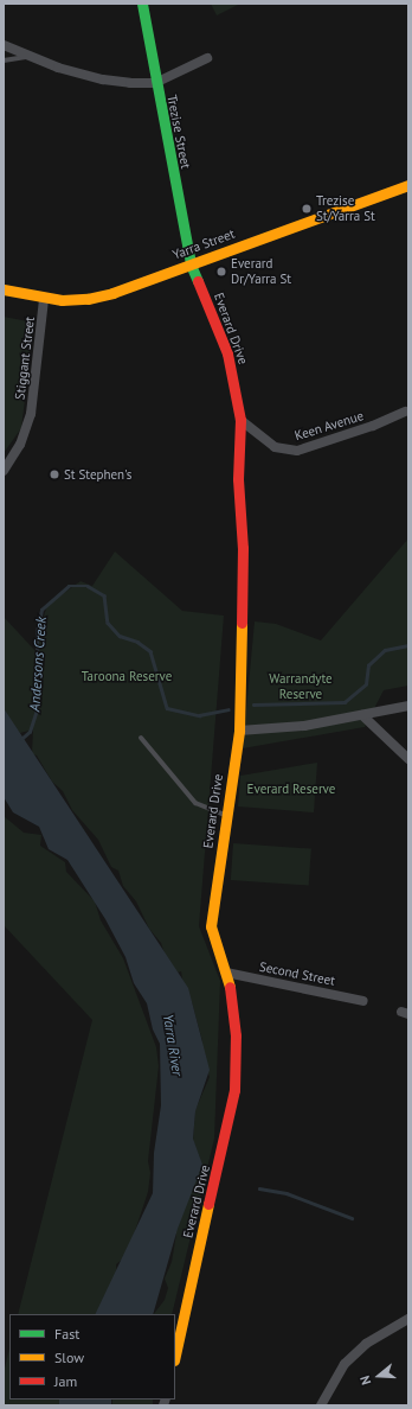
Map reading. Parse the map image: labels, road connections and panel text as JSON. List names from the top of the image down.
{
  "streets": {
    "street": [
      "Trezise Street",
      "Yarra Street",
      "Everard Drive",
      "Stiggant Street",
      "Keen Avenue",
      "Second Street"
    ]
  },
  "crossings": [
    ["Trezise Street", "Yarra Street"],
    ["Trezise Street", "Everard Drive"],
    ["Yarra Street", "Everard Drive"],
    ["Yarra Street", "Stiggant Street"],
    ["Everard Drive", "Keen Avenue"],
    ["Everard Drive", "Second Street"]
  ],
  "water": ["Andersons Creek", "Yarra River"],
  "parks": ["Taroona Reserve", "Warrandyte Reserve", "Everard Reserve"],
  "places": ["Trezise St/Yarra St", "Everard Dr/Yarra St", "St Stephen's"],
  "legend": ["Fast", "Slow", "Jam"],
  "north": "left"
}
